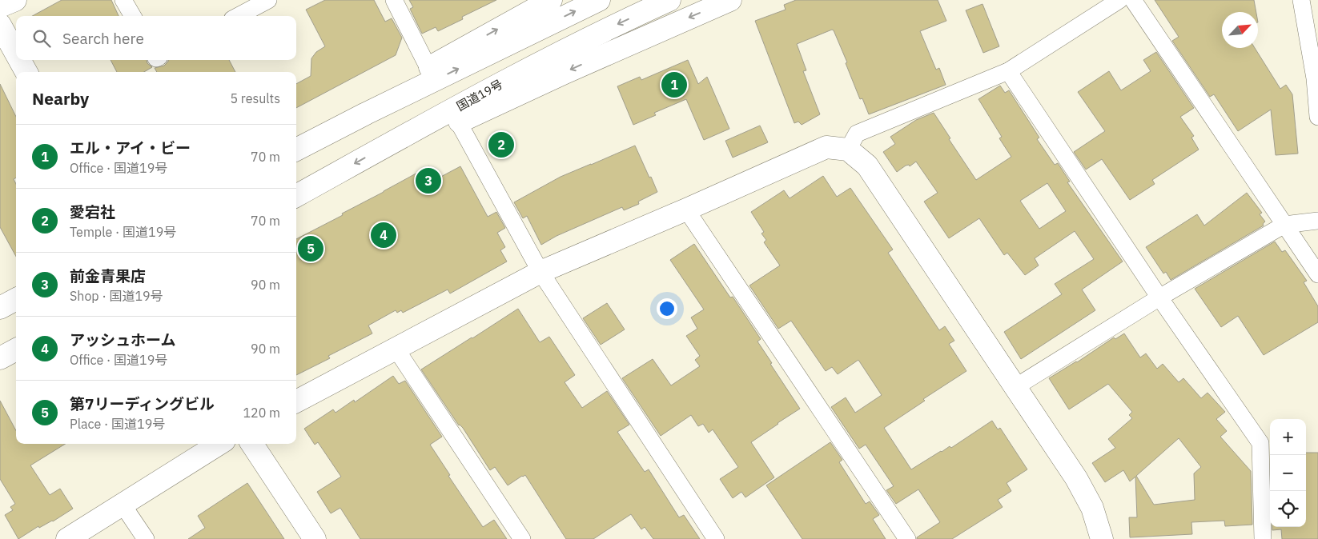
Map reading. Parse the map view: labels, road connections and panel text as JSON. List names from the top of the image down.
{
  "streets": {
    "main road": ["国道19号"]
  },
  "north": "top right",
  "page": {
    "search": "Search here",
    "pins": [
      "1",
      "2",
      "3",
      "4",
      "5"
    ],
    "heading": ["Nearby", "5 results"],
    "list": [
      {
        "mark": "1",
        "name": "エル・アイ・ビー",
        "note": "Office · 国道19号",
        "value": "70 m"
      },
      {
        "mark": "2",
        "name": "愛宕社",
        "note": "Temple · 国道19号",
        "value": "70 m"
      },
      {
        "mark": "3",
        "name": "前金青果店",
        "note": "Shop · 国道19号",
        "value": "90 m"
      },
      {
        "mark": "4",
        "name": "アッシュホーム",
        "note": "Office · 国道19号",
        "value": "90 m"
      },
      {
        "mark": "5",
        "name": "第7リーディングビル",
        "note": "Place · 国道19号",
        "value": "120 m"
      }
    ],
    "map_buttons": ["+", "−"]
  }
}
